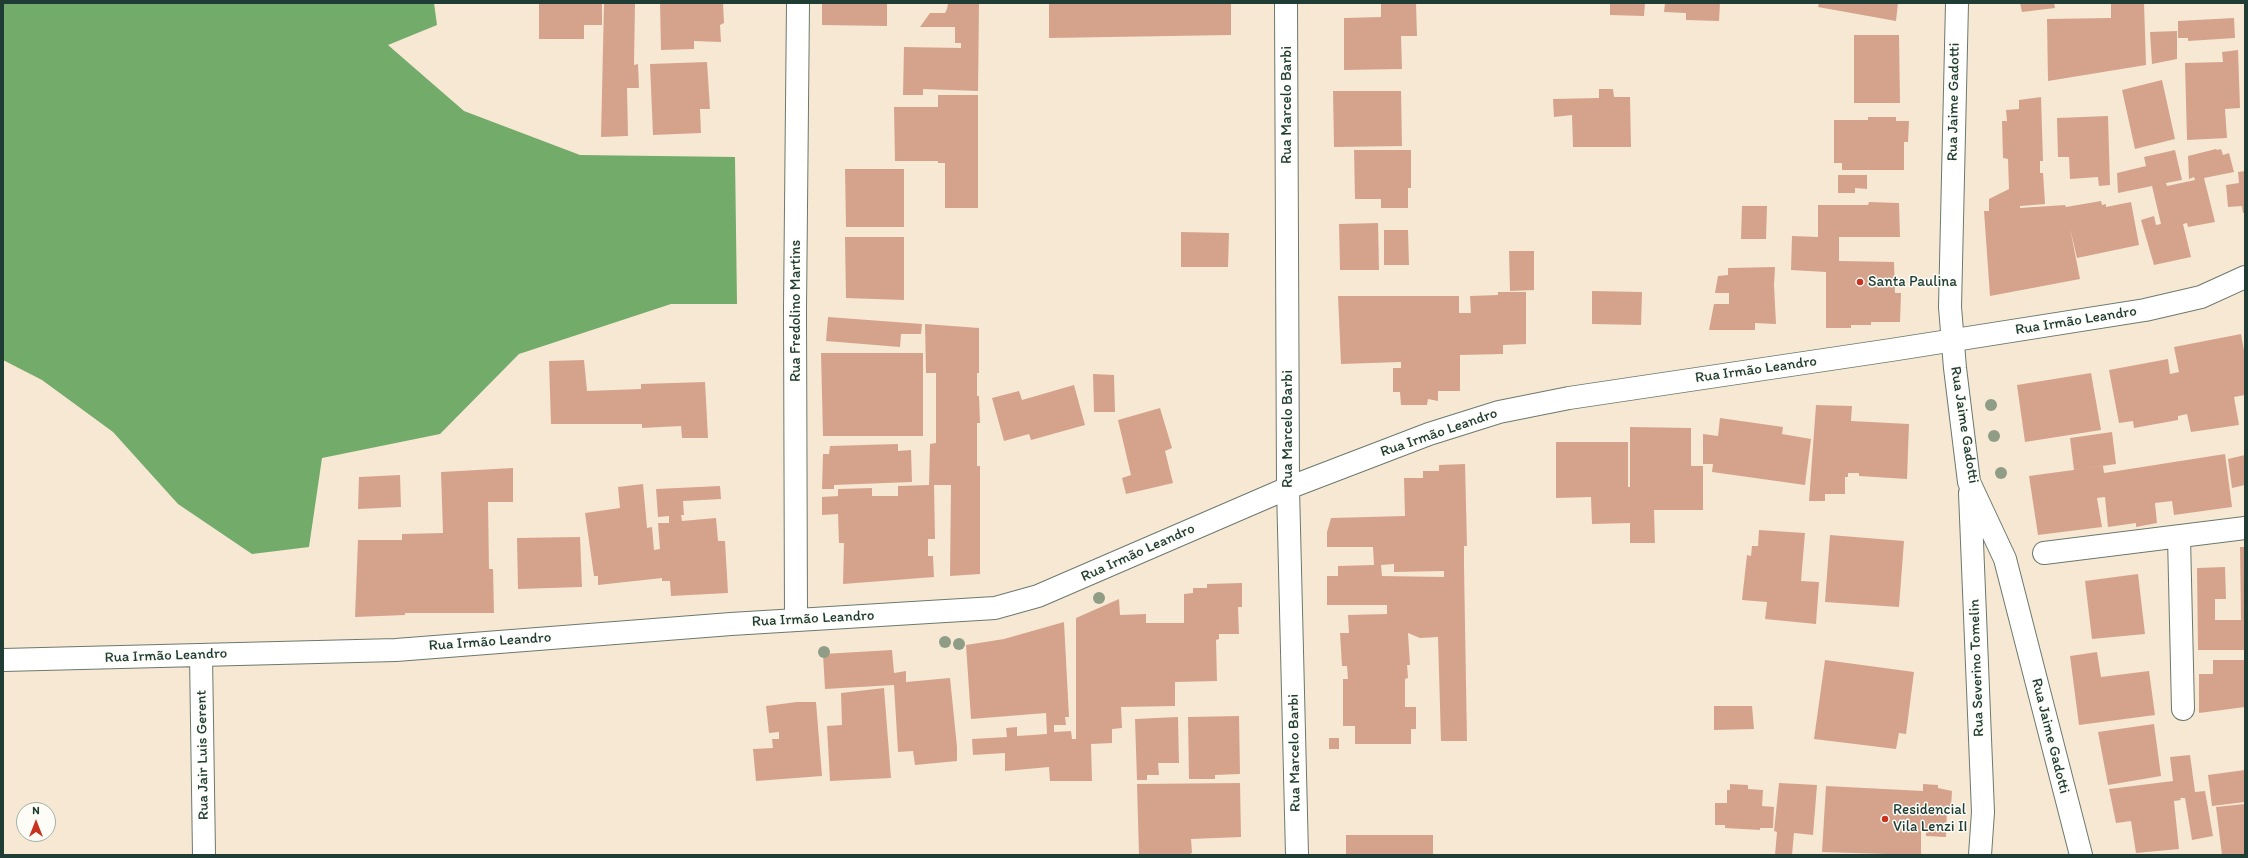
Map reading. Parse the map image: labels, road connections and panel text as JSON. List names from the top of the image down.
{
  "streets": {
    "street": [
      "Rua Jaime Gadotti",
      "Rua Marcelo Barbi",
      "Rua Fredolino Martins",
      "Rua Irmão Leandro",
      "Rua Severino Tomelin",
      "Rua Jair Luis Gerent"
    ]
  },
  "crossings": [
    ["Rua Jaime Gadotti", "Rua Irmão Leandro"],
    ["Rua Jaime Gadotti", "Rua Severino Tomelin"],
    ["Rua Marcelo Barbi", "Rua Irmão Leandro"],
    ["Rua Fredolino Martins", "Rua Irmão Leandro"],
    ["Rua Irmão Leandro", "Rua Jair Luis Gerent"]
  ],
  "places": ["Santa Paulina", "Residencial Vila Lenzi II"],
  "north": "top"
}
